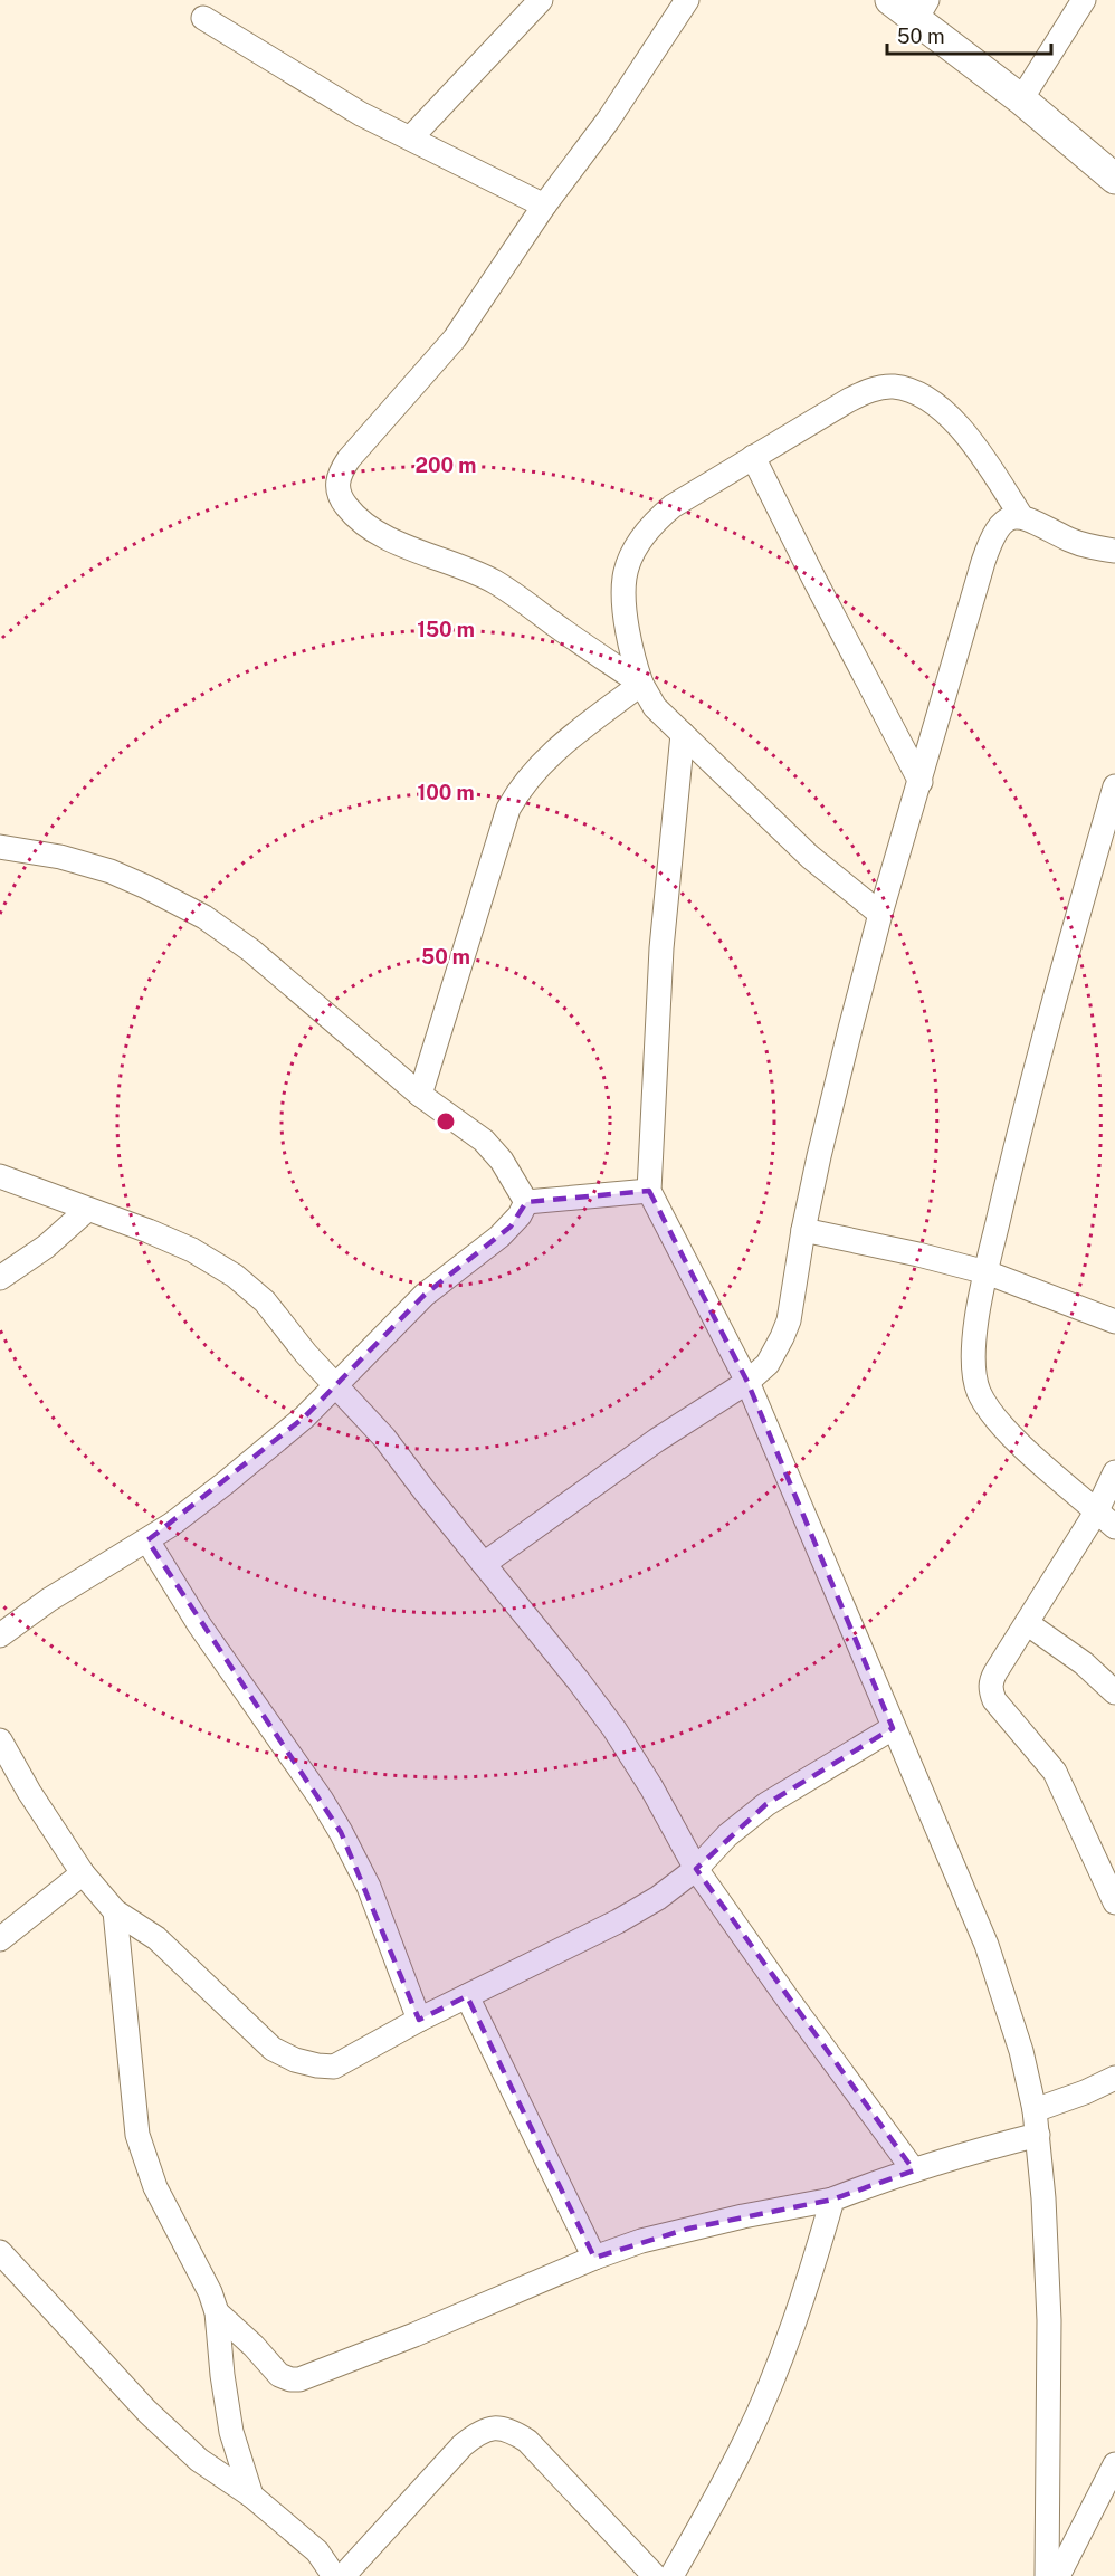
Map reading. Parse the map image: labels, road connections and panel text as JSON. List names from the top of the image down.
{
  "scale_bar": "50 m",
  "rings": [
    "200 m",
    "150 m",
    "100 m",
    "50 m"
  ]
}
